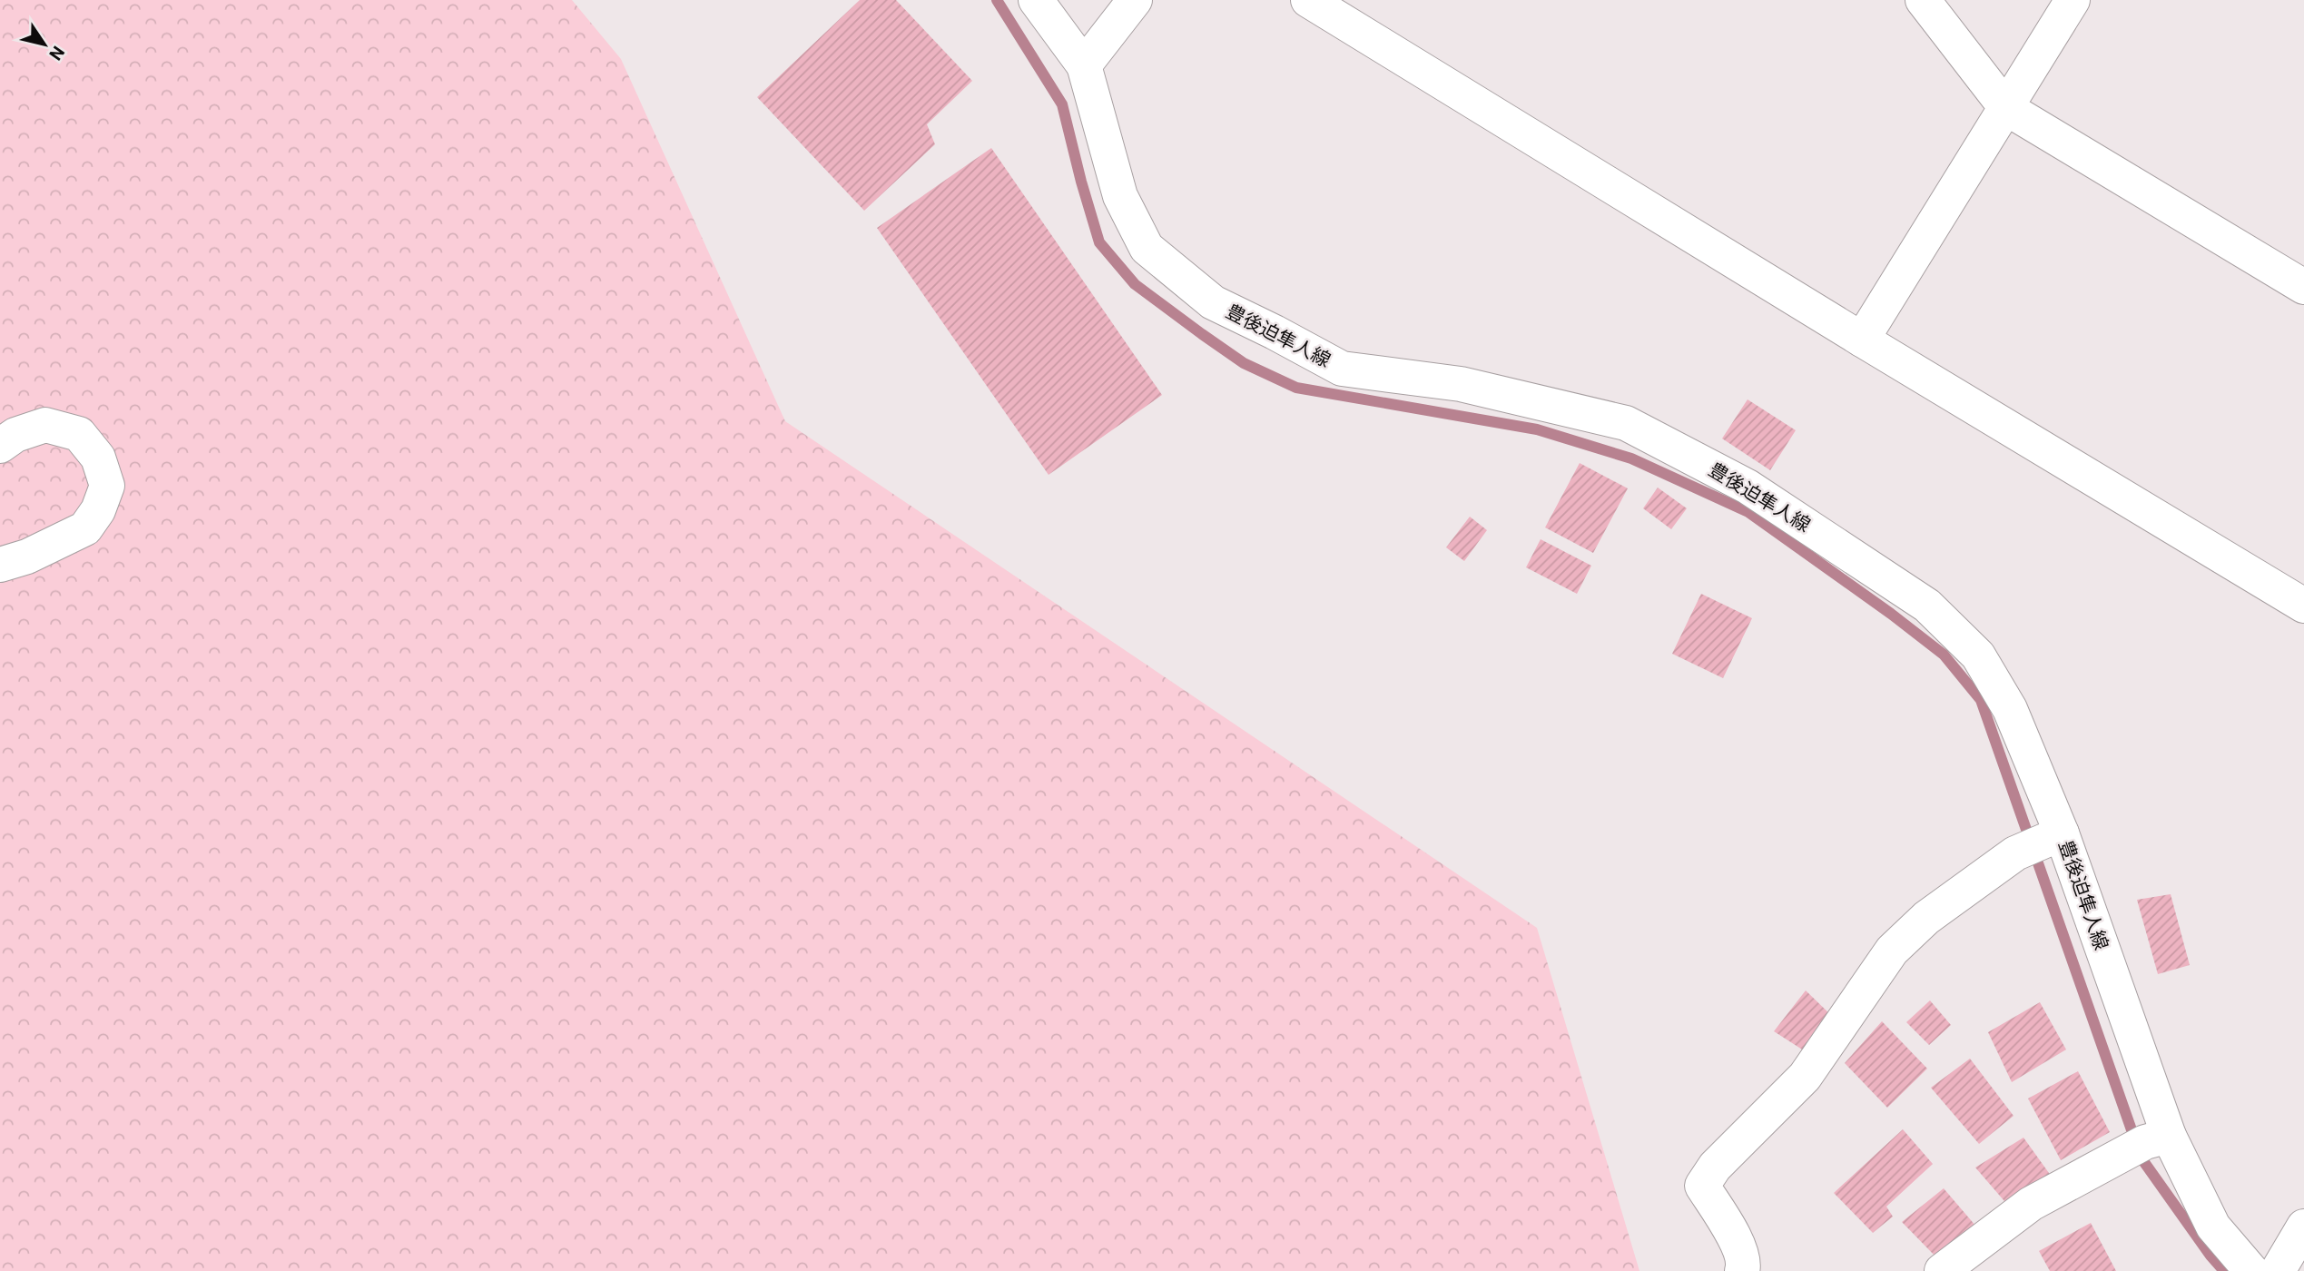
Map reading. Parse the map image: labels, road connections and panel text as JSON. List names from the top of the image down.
{
  "streets": {
    "main road": ["豊後迫隼人線"]
  },
  "north": "bottom right"
}
